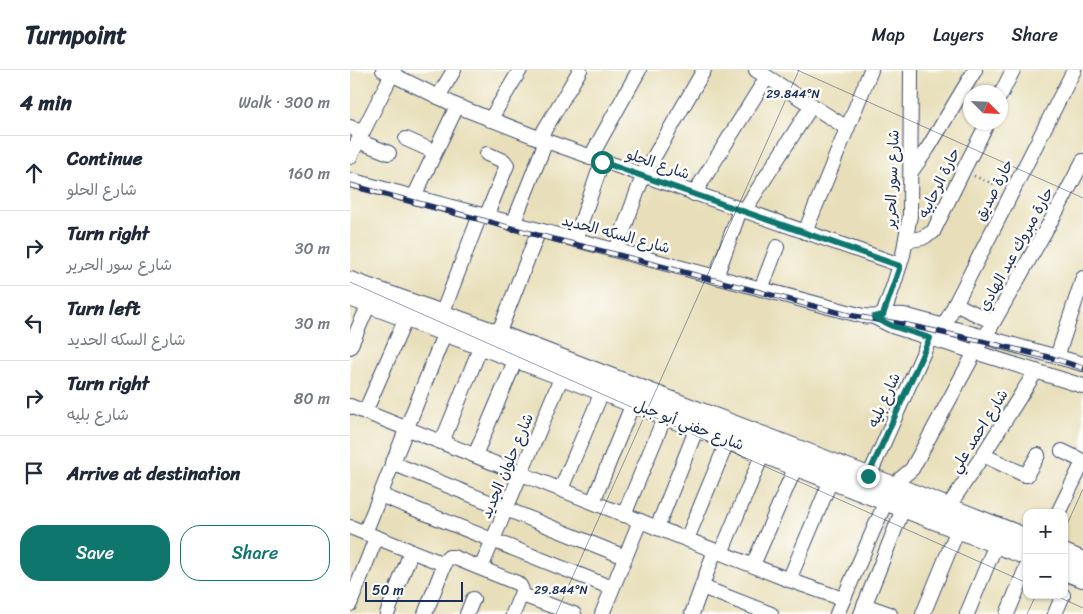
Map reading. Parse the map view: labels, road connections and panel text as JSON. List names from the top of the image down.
{
  "streets": {
    "street": [
      "شارع الحلو",
      "شارع سور الحرير",
      "حارة الرحابيه",
      "حارة صديق",
      "شارع السكه الحديد",
      "حارة مبروك عبد الهادي",
      "شارع بليه",
      "شارع حفني أبو جبل",
      "شارع احمد علي",
      "شارع حلوان الجديد"
    ]
  },
  "crossings": [
    ["شارع الحلو", "شارع سور الحرير"],
    ["شارع سور الحرير", "حارة الرحابيه"],
    ["شارع سور الحرير", "شارع السكه الحديد"],
    ["حارة صديق", "شارع السكه الحديد"],
    ["شارع السكه الحديد", "حارة مبروك عبد الهادي"],
    ["شارع السكه الحديد", "شارع بليه"],
    ["شارع السكه الحديد", "شارع احمد علي"],
    ["شارع بليه", "شارع حفني أبو جبل"],
    ["شارع حفني أبو جبل", "شارع احمد علي"],
    ["شارع حفني أبو جبل", "شارع حلوان الجديد"]
  ],
  "scale_bar": "50 m",
  "north": "bottom right",
  "page": {
    "header": "Turnpoint",
    "nav": ["Map", "Layers", "Share"],
    "heading": ["4 min", "Walk · 300 m"],
    "list": [
      ["Continue", "شارع الحلو", "160 m"],
      ["Turn right", "شارع سور الحرير", "30 m"],
      ["Turn left", "شارع السكه الحديد", "30 m"],
      ["Turn right", "شارع بليه", "80 m"],
      "Arrive at destination"
    ],
    "map_buttons": ["+", "−"],
    "buttons": ["Save", "Share"],
    "scale": "50 m"
  },
  "coordinates": ["29.844°N"]
}
